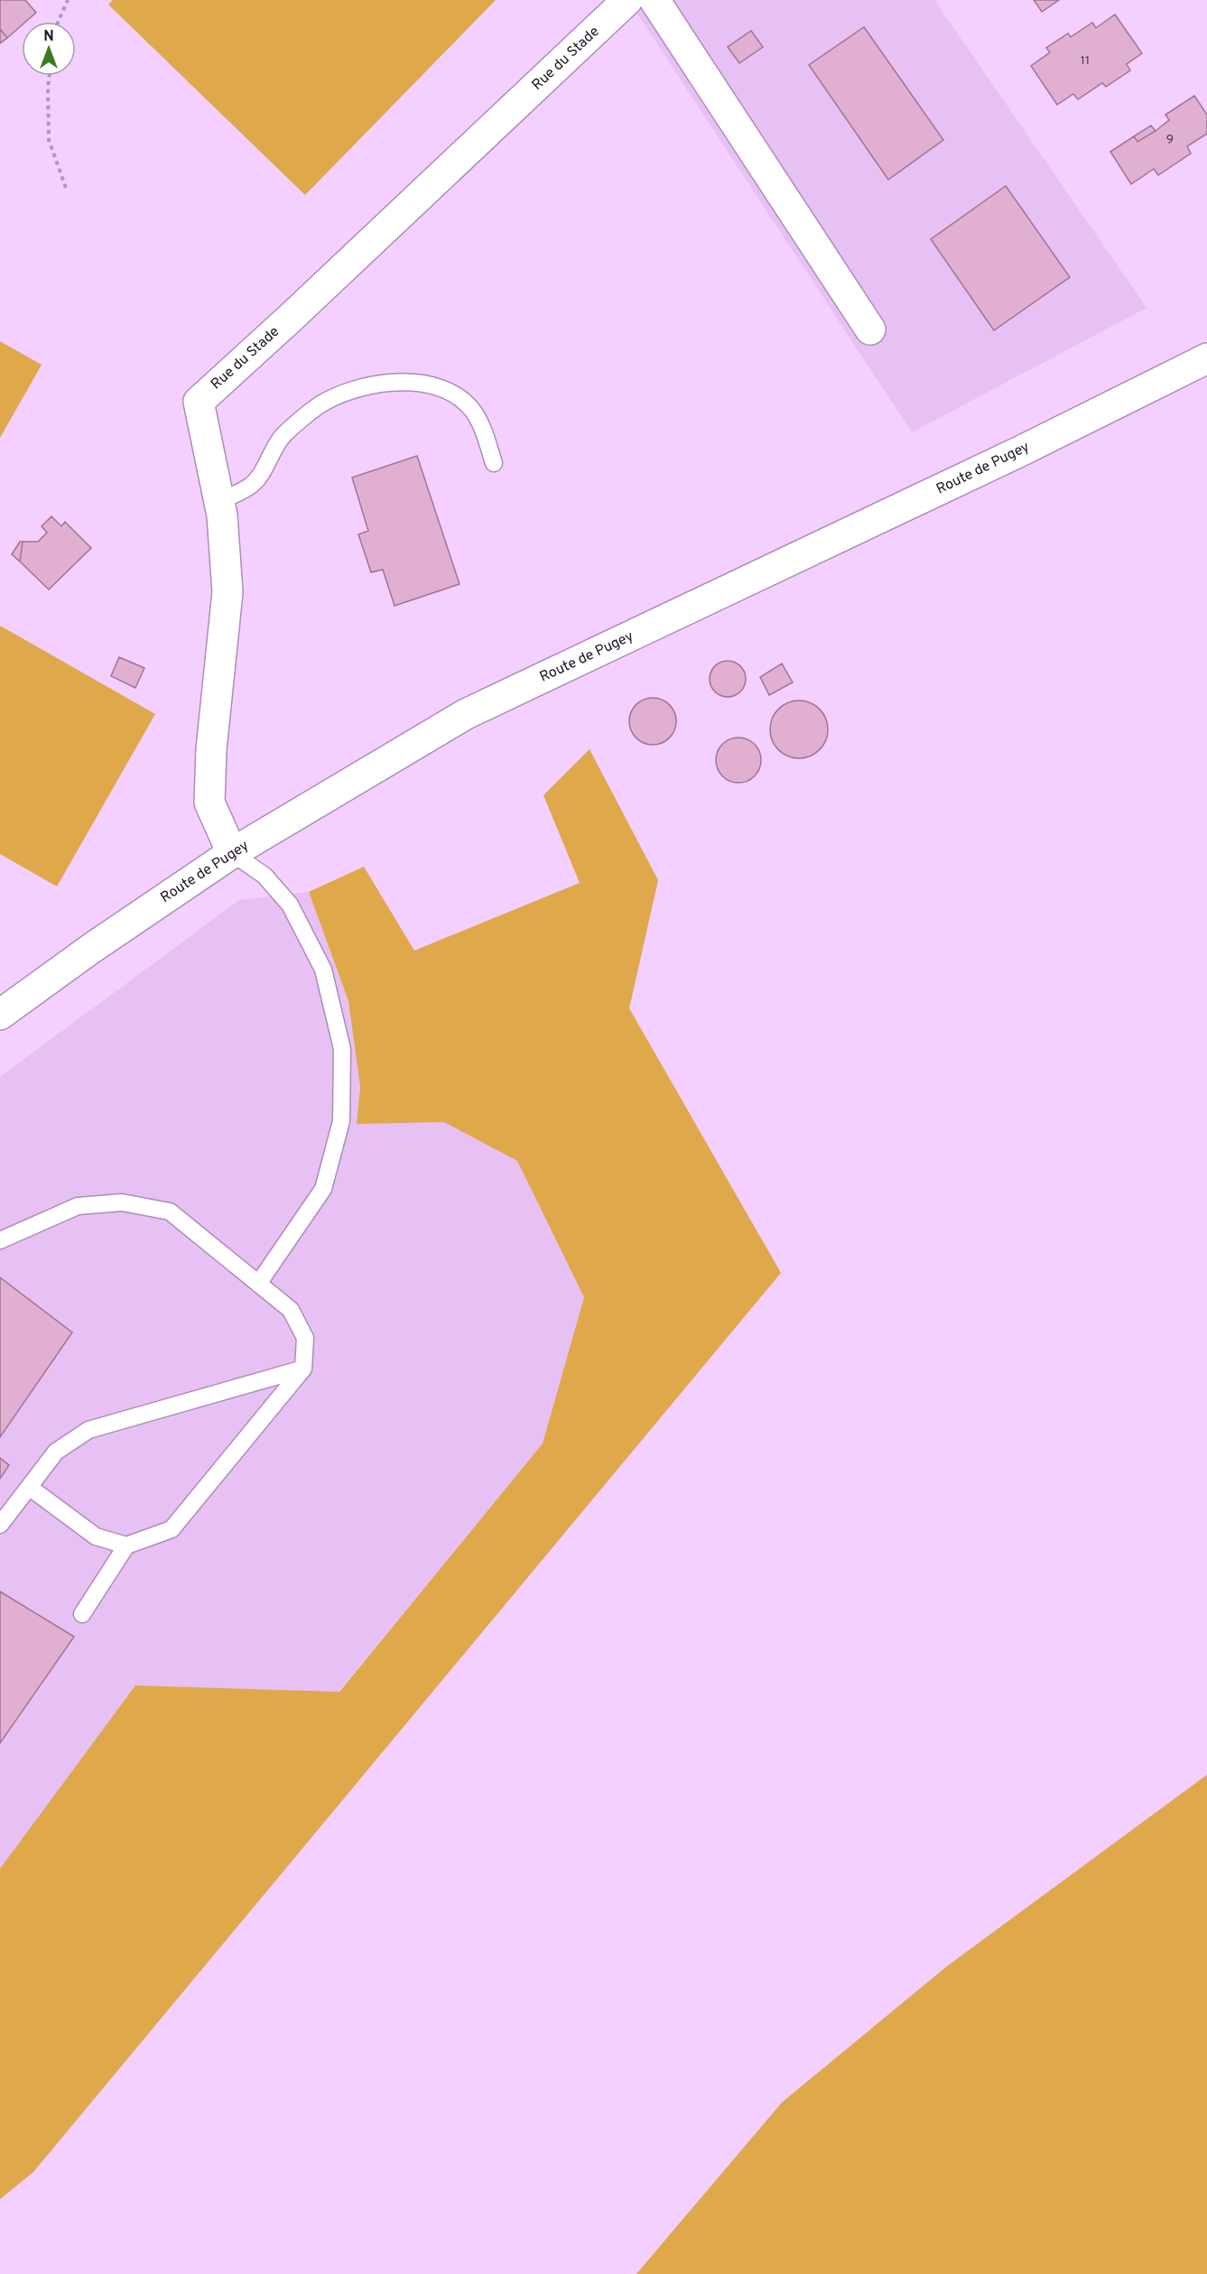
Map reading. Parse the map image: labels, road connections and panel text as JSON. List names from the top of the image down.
{
  "streets": {
    "street": ["Rue du Stade", "Route de Pugey"]
  },
  "crossings": [
    ["Rue du Stade", "Route de Pugey"]
  ],
  "house_numbers": ["11", "9"],
  "north": "top"
}
